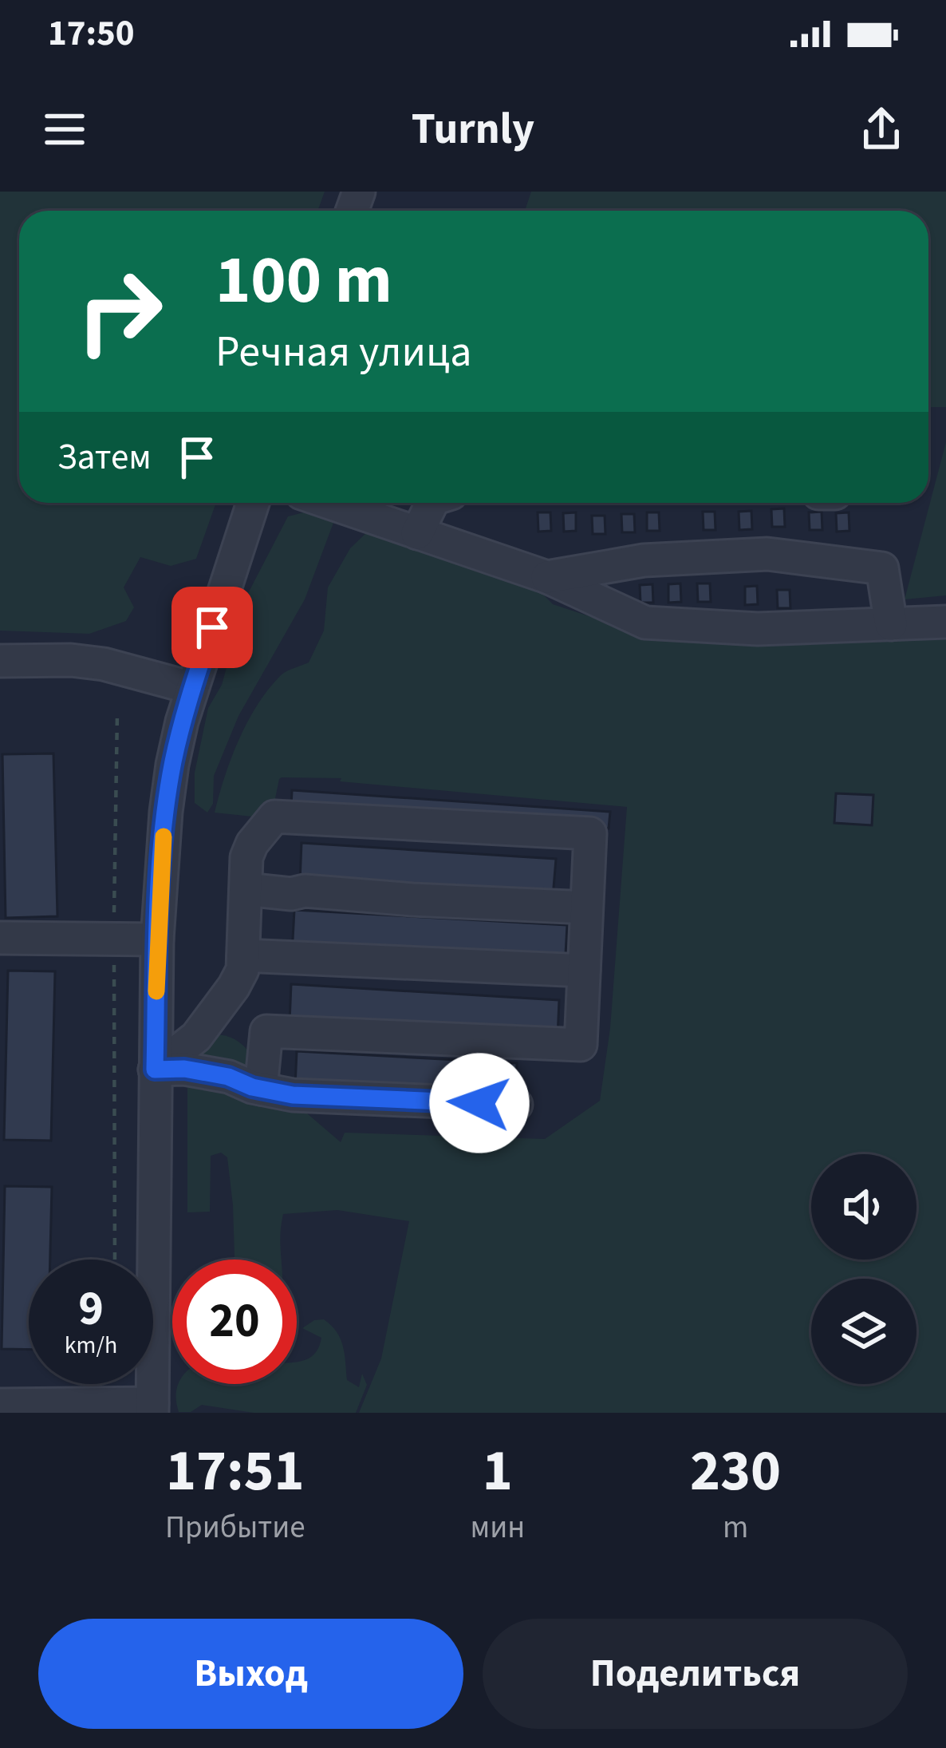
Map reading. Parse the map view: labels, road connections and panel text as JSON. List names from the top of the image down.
{
  "page": {
    "status": "17:50",
    "header": "Turnly",
    "turn": ["100 m", "Речная улица"],
    "then": "Затем",
    "speed": "9 km/h",
    "limit": "20",
    "eta": [
      "17:51",
      "Прибытие",
      "1",
      "мин",
      "230",
      "m"
    ],
    "buttons": ["Выход", "Поделиться"]
  }
}
